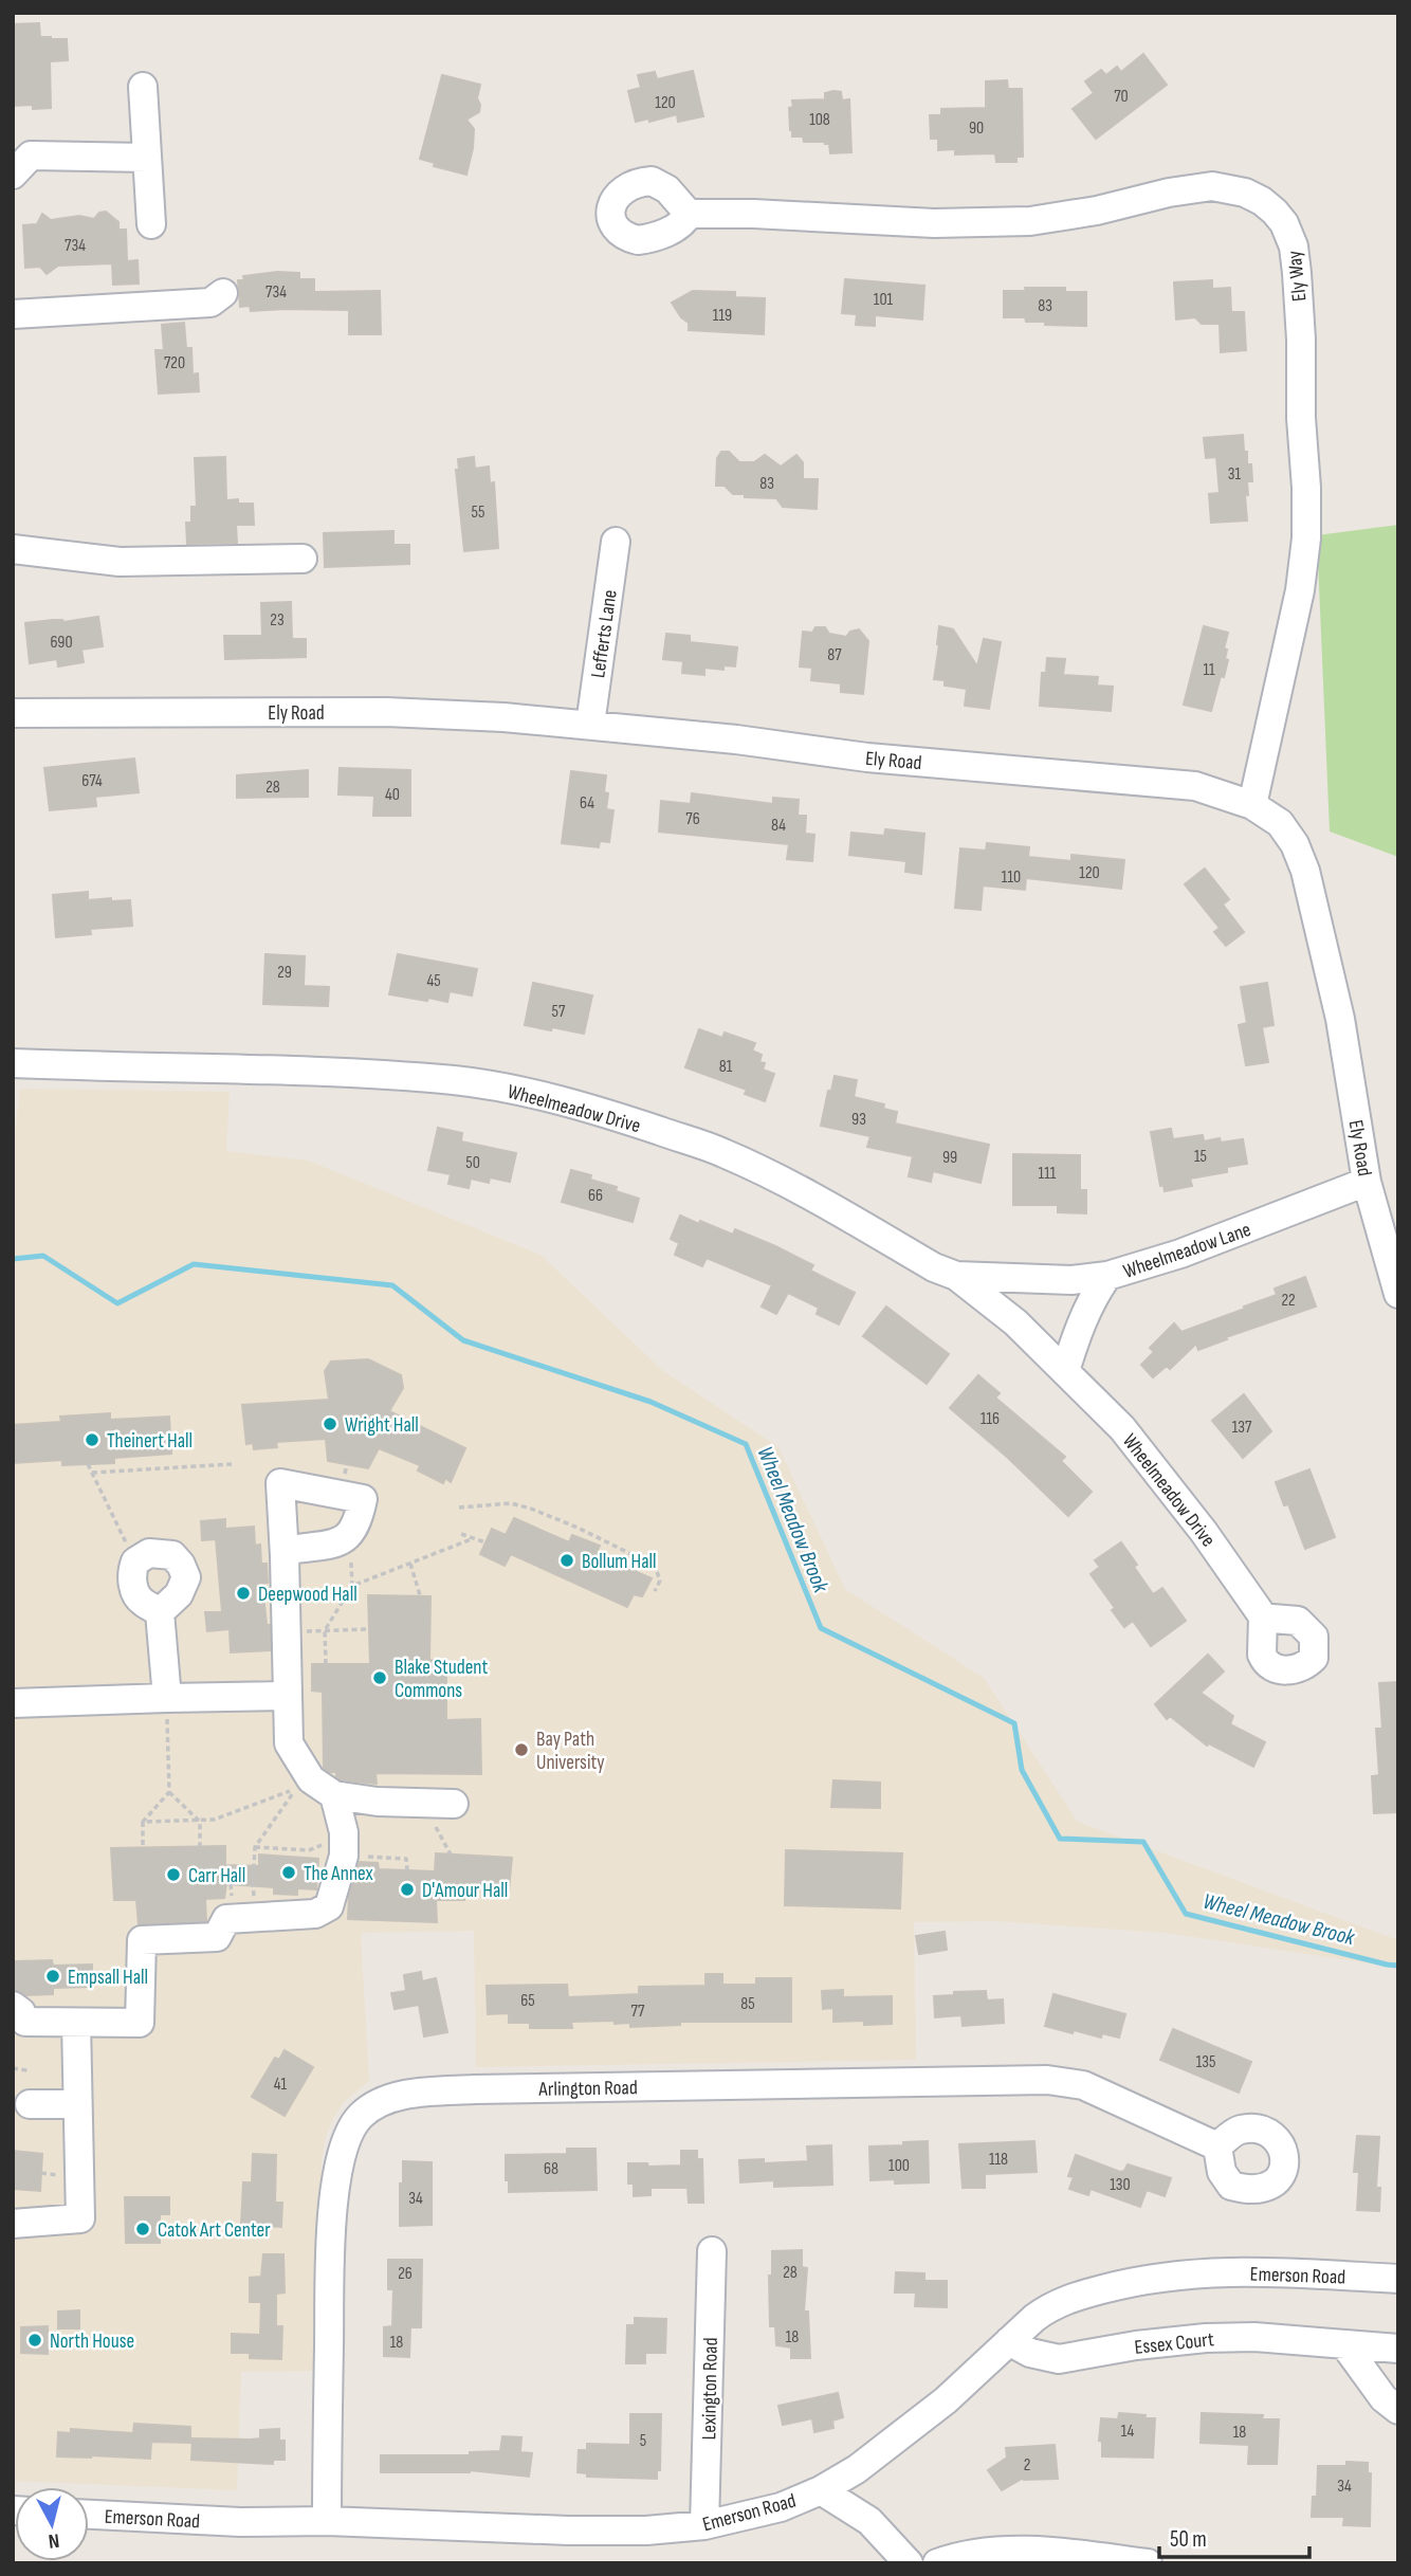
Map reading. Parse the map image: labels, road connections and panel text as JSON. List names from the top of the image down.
{
  "streets": {
    "street": [
      "Ely Way",
      "Lefferts Lane",
      "Ely Road",
      "Wheelmeadow Drive",
      "Wheelmeadow Lane",
      "Arlington Road",
      "Emerson Road",
      "Essex Court",
      "Lexington Road"
    ]
  },
  "crossings": [
    ["Ely Way", "Ely Road"],
    ["Lefferts Lane", "Ely Road"],
    ["Ely Road", "Wheelmeadow Lane"],
    ["Wheelmeadow Drive", "Wheelmeadow Lane"],
    ["Arlington Road", "Emerson Road"],
    ["Emerson Road", "Essex Court"],
    ["Emerson Road", "Lexington Road"]
  ],
  "water": ["Wheel Meadow Brook"],
  "places": [
    "Wright Hall",
    "Theinert Hall",
    "Bollum Hall",
    "Deepwood Hall",
    "Blake Student Commons",
    "Bay Path University",
    "The Annex",
    "Carr Hall",
    "D'Amour Hall",
    "Empsall Hall",
    "Catok Art Center",
    "North House"
  ],
  "house_numbers": [
    "70",
    "120",
    "108",
    "90",
    "734",
    "734",
    "101",
    "83",
    "119",
    "720",
    "31",
    "83",
    "55",
    "23",
    "690",
    "87",
    "11",
    "674",
    "28",
    "40",
    "64",
    "76",
    "84",
    "120",
    "110",
    "29",
    "45",
    "57",
    "81",
    "93",
    "15",
    "99",
    "50",
    "111",
    "66",
    "22",
    "116",
    "137",
    "65",
    "85",
    "77",
    "135",
    "41",
    "118",
    "100",
    "68",
    "130",
    "34",
    "28",
    "26",
    "18",
    "18",
    "14",
    "18",
    "5",
    "2",
    "34"
  ],
  "scale_bar": "50 m",
  "north": "bottom"
}
